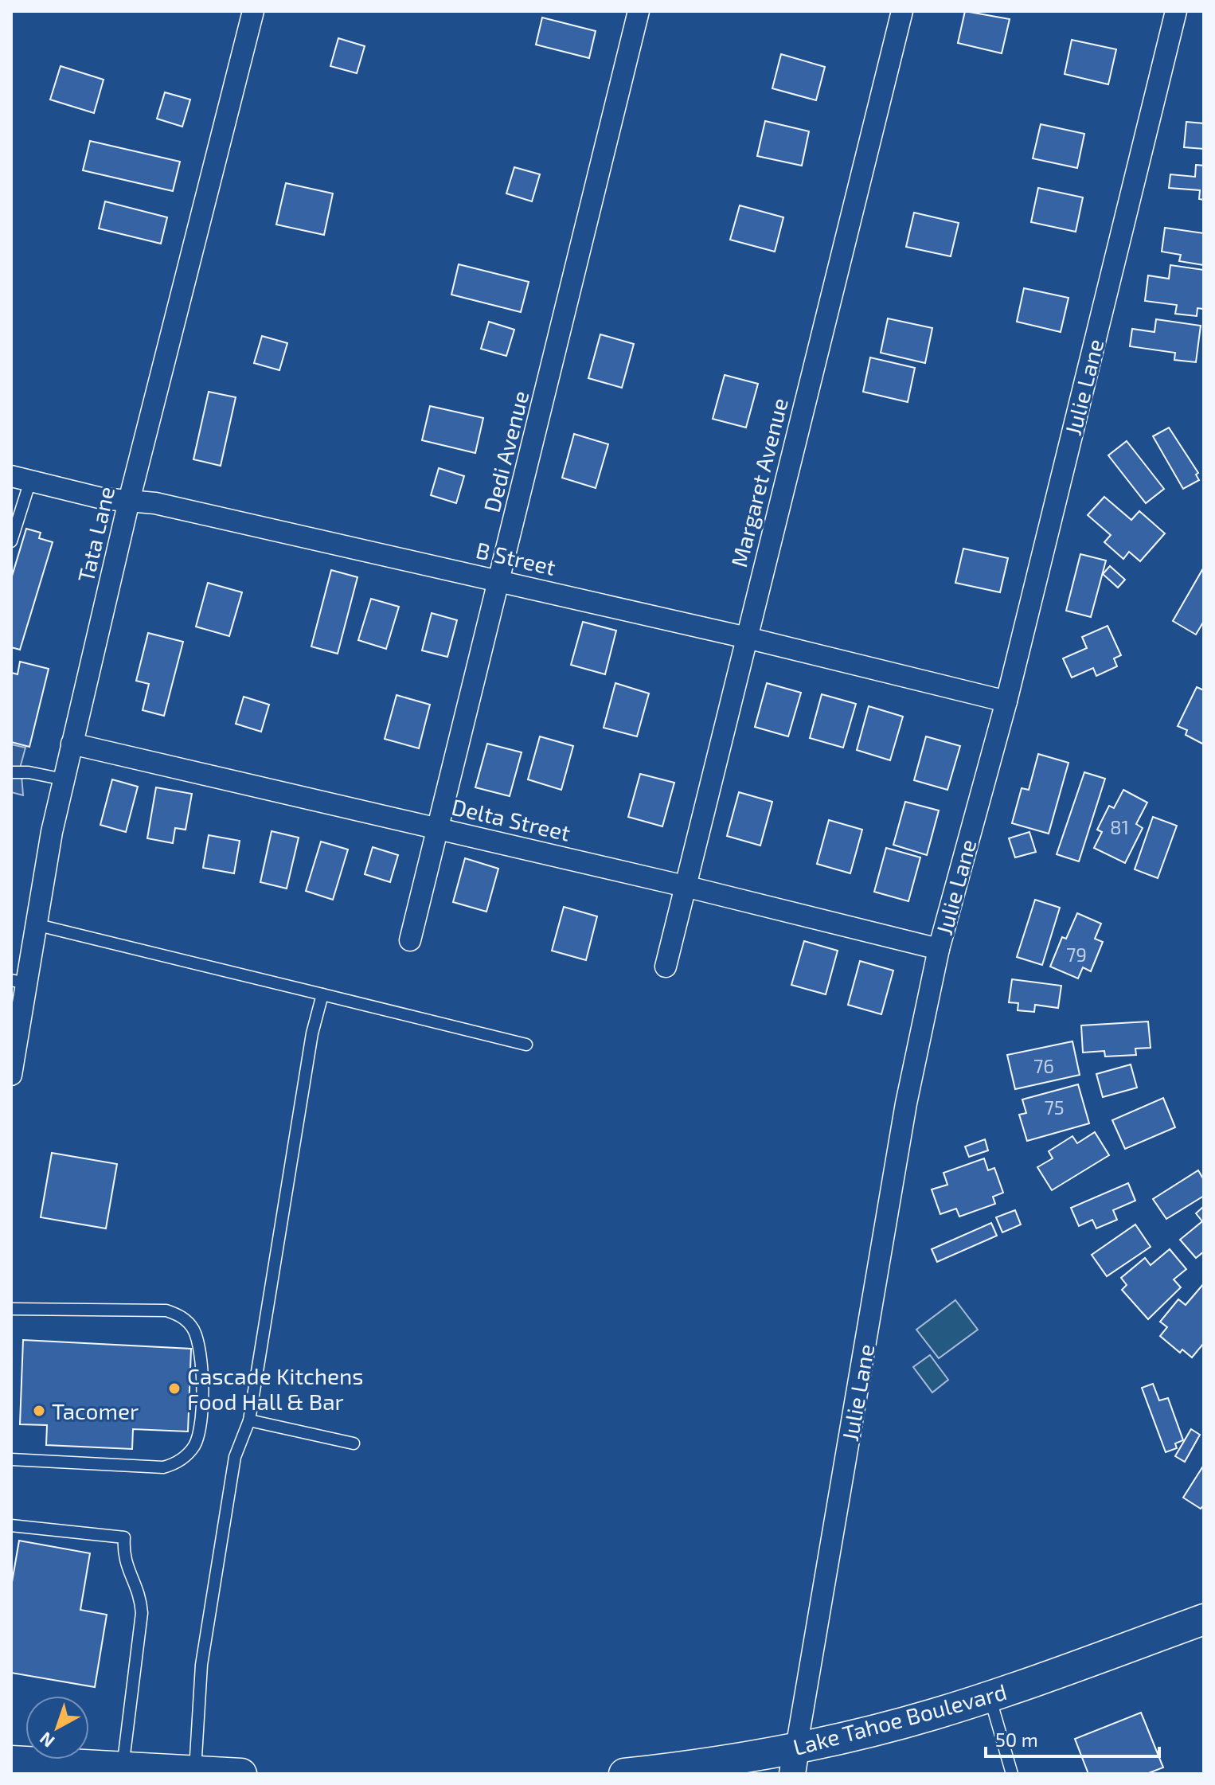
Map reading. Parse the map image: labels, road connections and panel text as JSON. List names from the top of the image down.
{
  "streets": {
    "main road": ["Lake Tahoe Boulevard"],
    "street": [
      "Julie Lane",
      "Dedi Avenue",
      "Margaret Avenue",
      "Tata Lane",
      "B Street",
      "Delta Street"
    ]
  },
  "crossings": [
    ["Julie Lane", "B Street"],
    ["Julie Lane", "Delta Street"],
    ["Julie Lane", "Lake Tahoe Boulevard"],
    ["Dedi Avenue", "B Street"],
    ["Dedi Avenue", "Delta Street"],
    ["Margaret Avenue", "B Street"],
    ["Margaret Avenue", "Delta Street"],
    ["Tata Lane", "B Street"],
    ["Tata Lane", "Delta Street"]
  ],
  "places": ["Cascade Kitchens Food Hall & Bar", "Tacomer"],
  "house_numbers": [
    "81",
    "79",
    "76",
    "75"
  ],
  "scale_bar": "50 m",
  "north": "bottom left"
}
